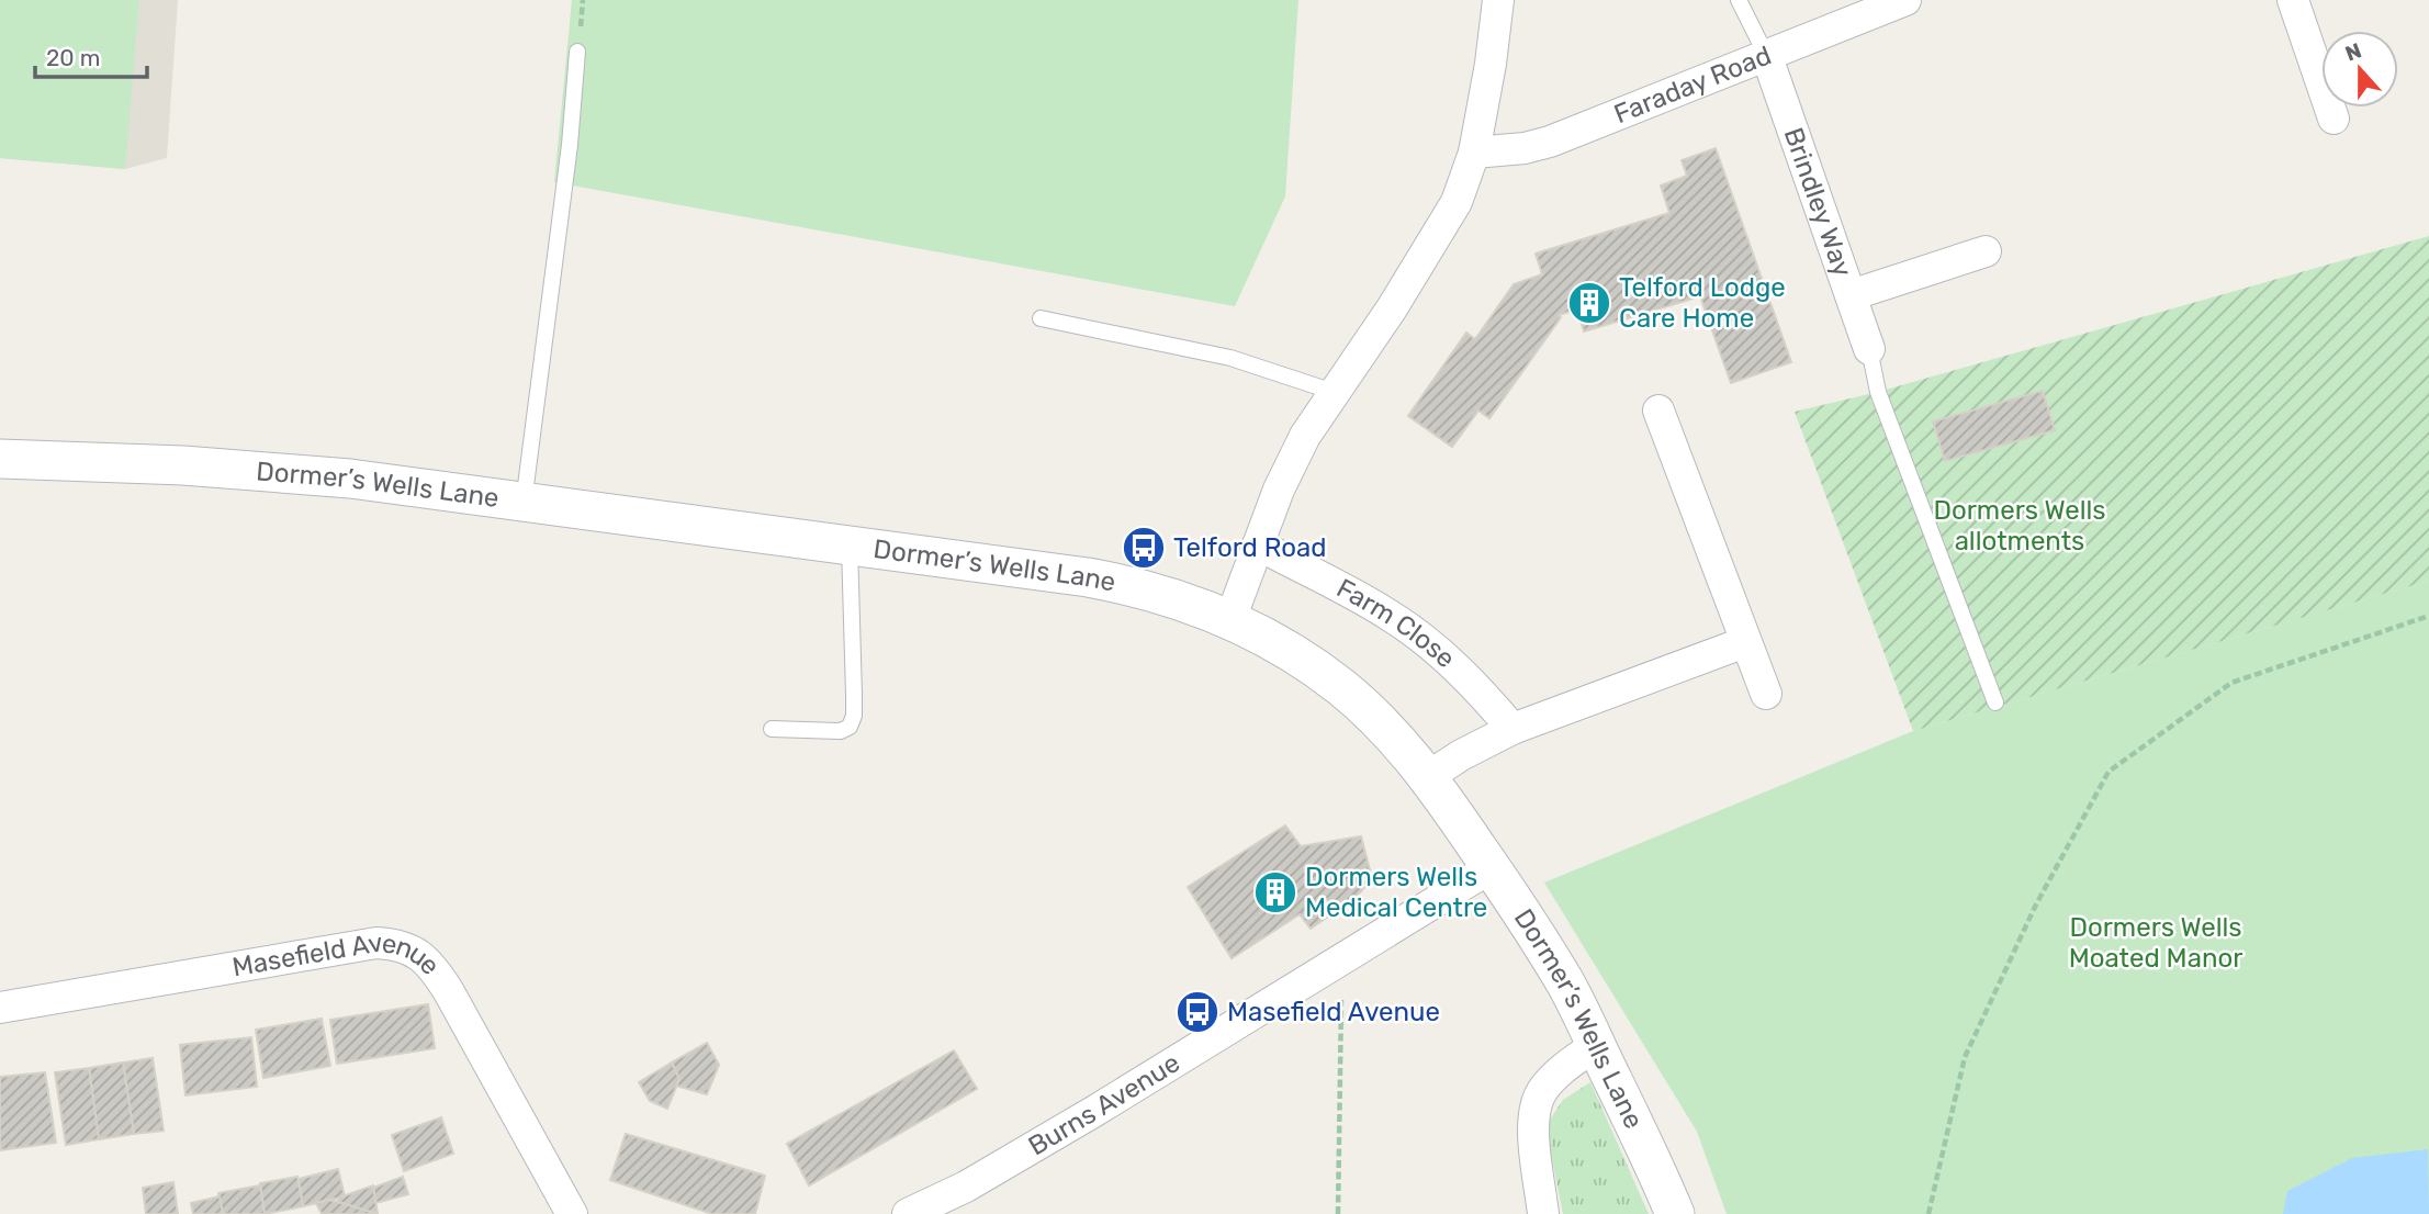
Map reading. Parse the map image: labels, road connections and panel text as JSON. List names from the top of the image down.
{
  "streets": {
    "street": [
      "Faraday Road",
      "Brindley Way",
      "Dormer’s Wells Lane",
      "Farm Close",
      "Masefield Avenue",
      "Burns Avenue"
    ]
  },
  "crossings": [
    ["Faraday Road", "Brindley Way"],
    ["Dormer’s Wells Lane", "Burns Avenue"]
  ],
  "parks": ["Dormers Wells allotments", "Dormers Wells Moated Manor"],
  "places": {
    "building": ["Telford Lodge Care Home", "Dormers Wells Medical Centre"],
    "bus stop": ["Telford Road", "Masefield Avenue"]
  },
  "scale_bar": "20 m",
  "north": "top"
}
